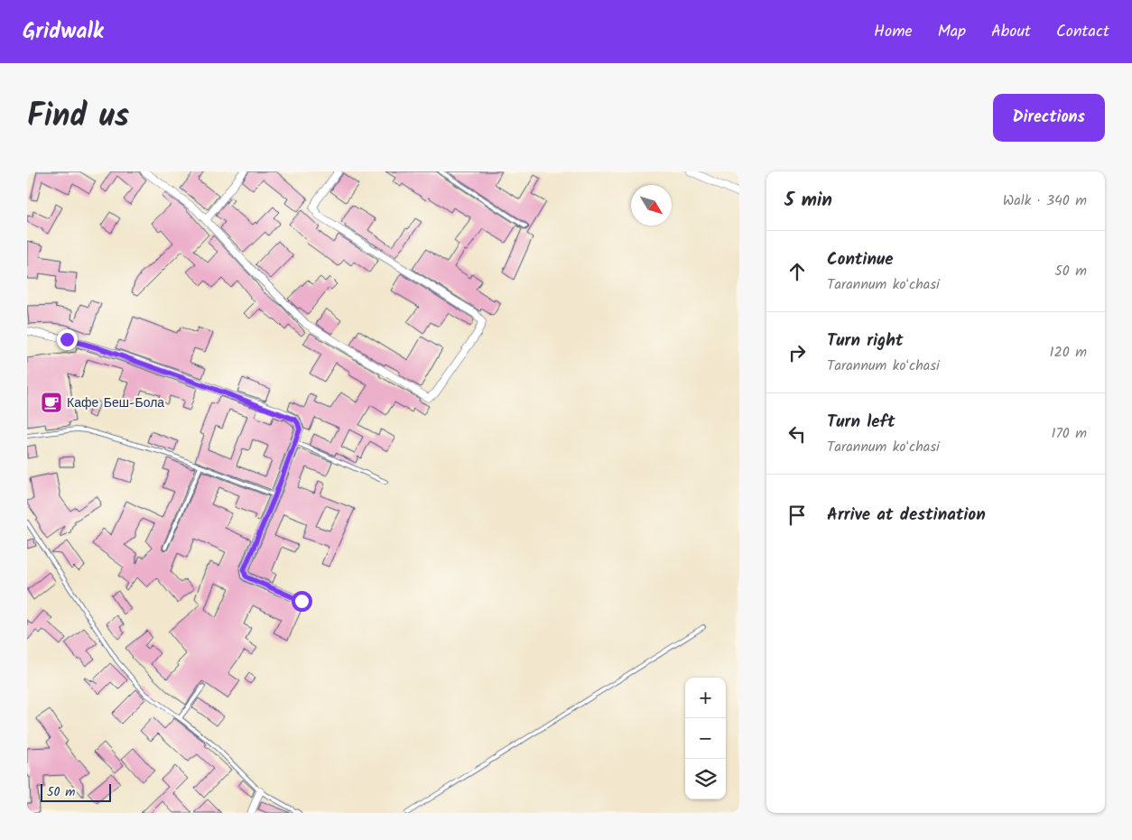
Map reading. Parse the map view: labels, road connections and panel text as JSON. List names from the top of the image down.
{
  "places": {
    "cafe": ["Кафе Беш-Бола"]
  },
  "scale_bar": "50 m",
  "north": "bottom right",
  "page": {
    "header": "Gridwalk",
    "nav": [
      "Home",
      "Map",
      "About",
      "Contact"
    ],
    "title": "Find us",
    "buttons": "Directions",
    "heading": ["5 min", "Walk · 340 m"],
    "list": [
      ["Continue", "Tarannum koʻchasi", "50 m"],
      ["Turn right", "Tarannum koʻchasi", "120 m"],
      ["Turn left", "Tarannum koʻchasi", "170 m"],
      "Arrive at destination"
    ],
    "map_buttons": ["+", "−"],
    "scale": "50 m"
  }
}
